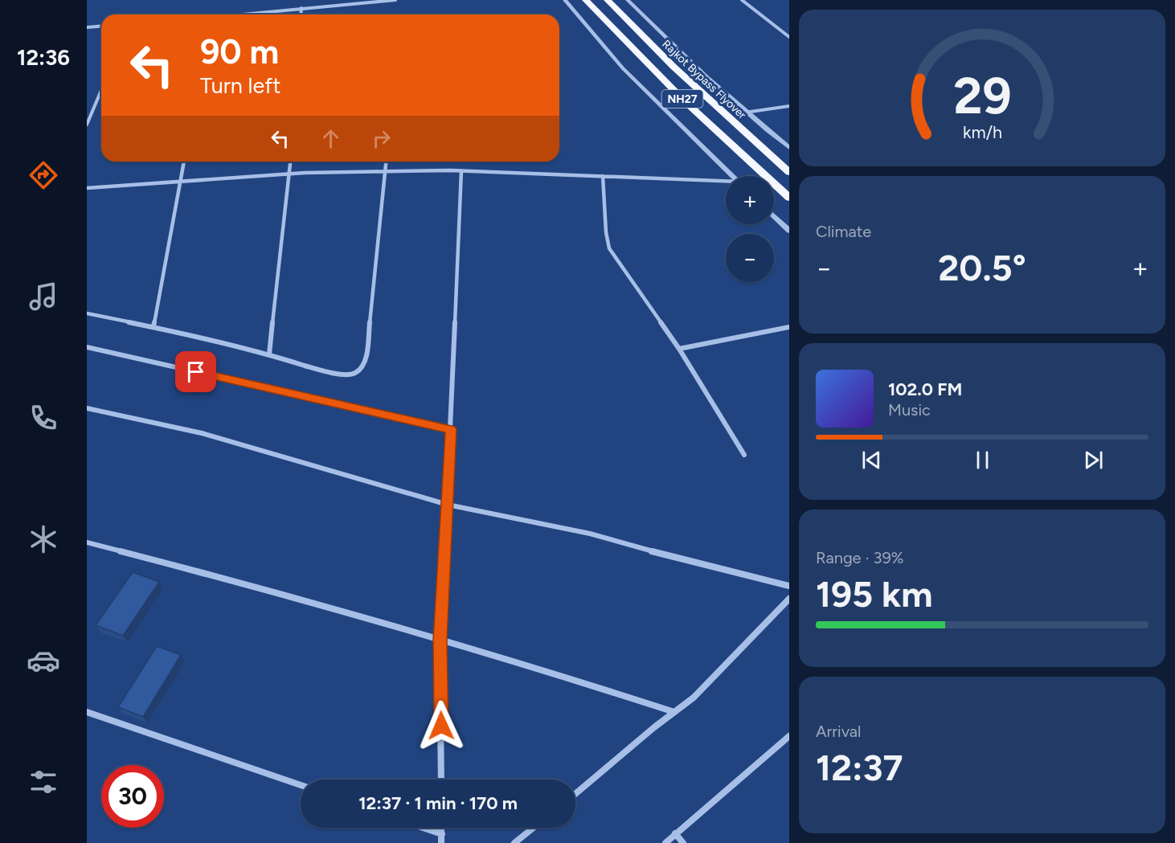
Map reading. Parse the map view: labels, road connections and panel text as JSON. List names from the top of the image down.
{
  "streets": {
    "highway": ["Rajkot Bypass Flyover", "NH27"]
  },
  "page": {
    "tabs": "12:36",
    "turn": ["90 m", "Turn left"],
    "map_buttons": ["+", "−"],
    "tile": [
      "Climate",
      ["Range · 39%", "195 km"],
      ["Arrival", "12:37"]
    ],
    "heat": ["−", "20.5°", "+"],
    "song": ["102.0 FM", "Music"],
    "limit": "30",
    "trip": "12:37 · 1 min · 170 m",
    "gauge": ["29", "km/h"]
  }
}
